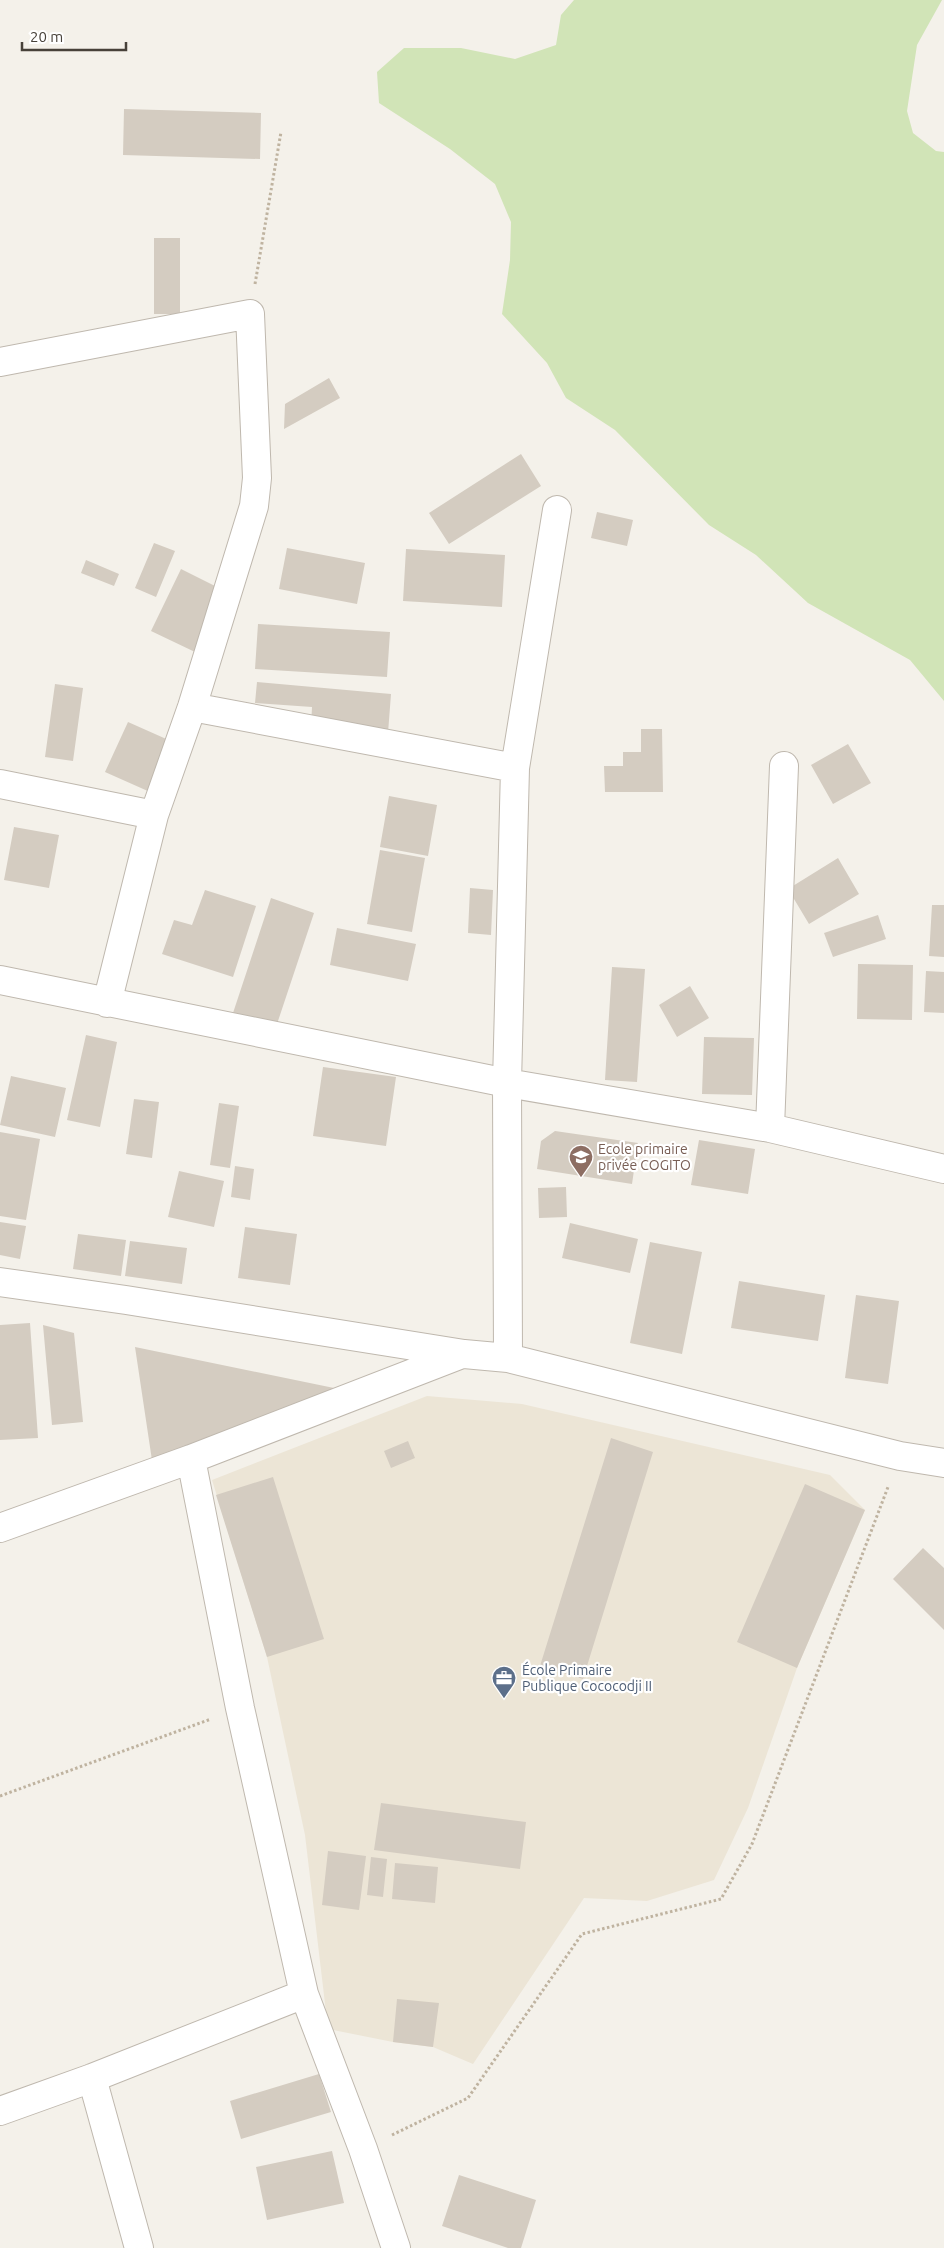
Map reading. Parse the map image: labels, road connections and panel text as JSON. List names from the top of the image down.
{
  "places": {
    "school or university": ["Ecole primaire privée COGITO"],
    "office": ["École Primaire Publique Cococodji II"]
  },
  "scale_bar": "20 m"
}
